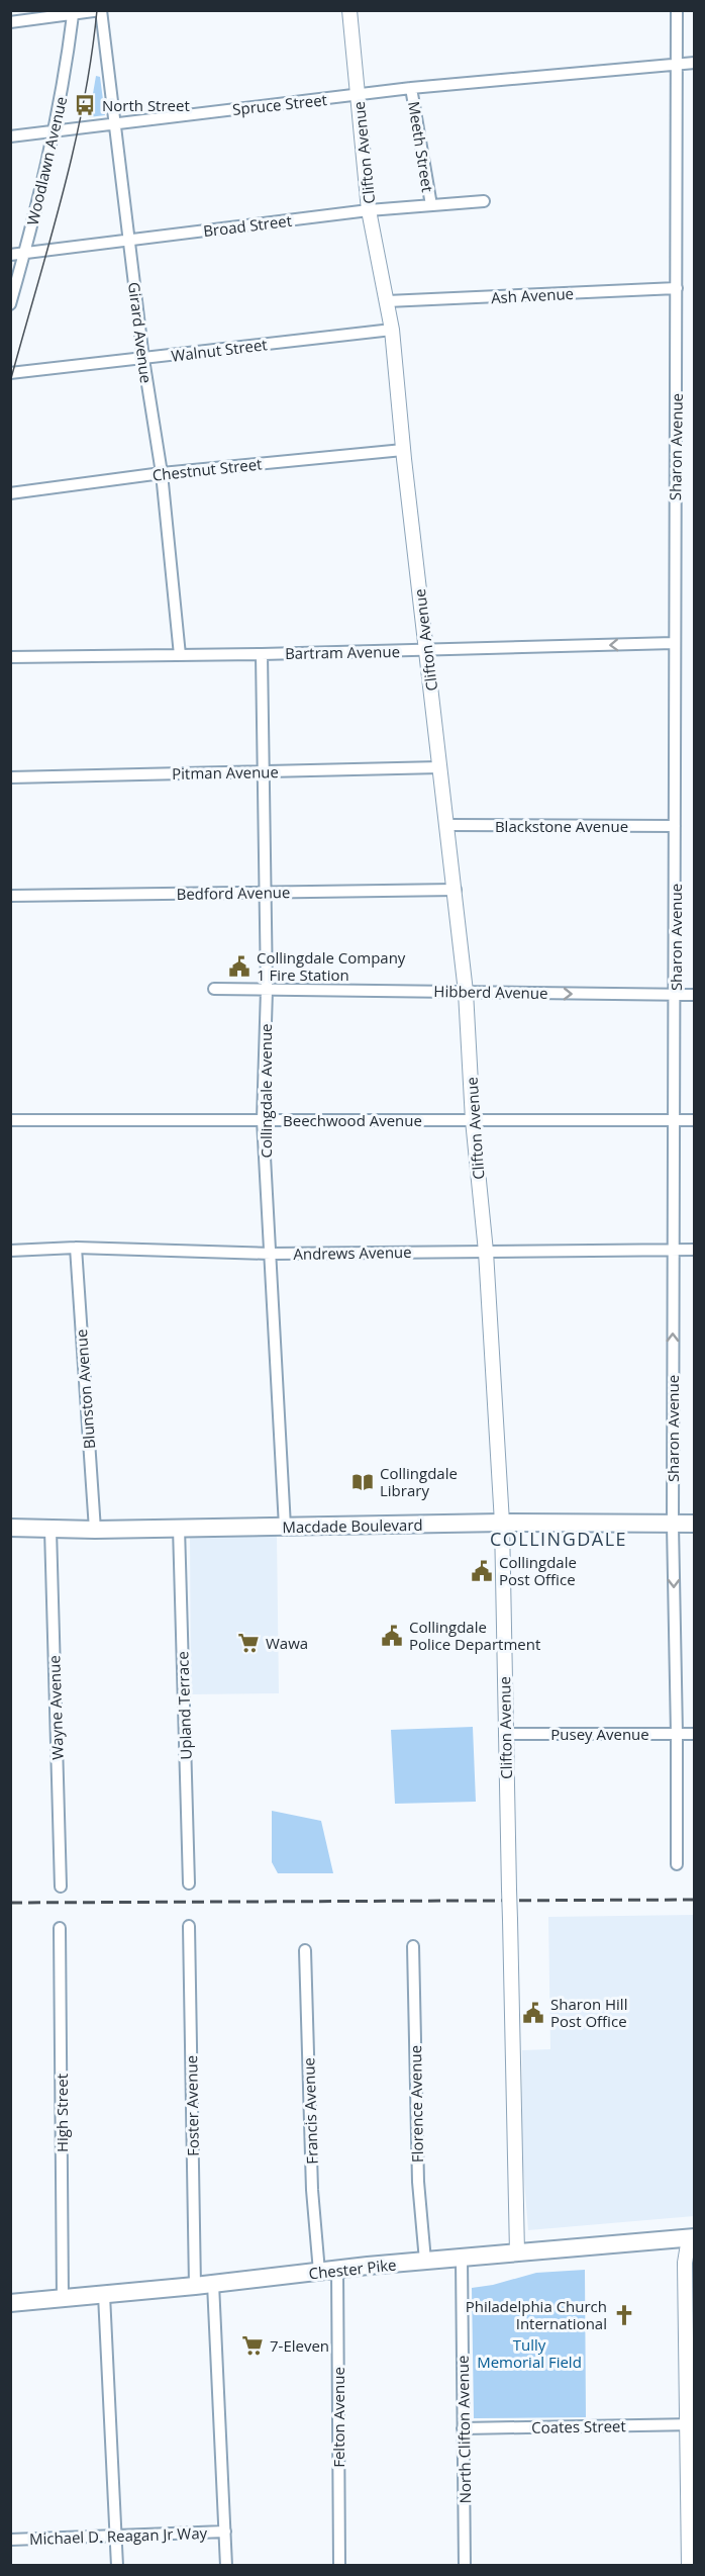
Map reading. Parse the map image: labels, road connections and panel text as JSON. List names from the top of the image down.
{
  "streets": {
    "main road": ["Macdade Boulevard", "Chester Pike"],
    "street": [
      "Spruce Street",
      "Meeth Street",
      "Clifton Avenue",
      "Woodlawn Avenue",
      "Broad Street",
      "Ash Avenue",
      "Girard Avenue",
      "Walnut Street",
      "Sharon Avenue",
      "Chestnut Street",
      "Bartram Avenue",
      "Pitman Avenue",
      "Blackstone Avenue",
      "Bedford Avenue",
      "Hibberd Avenue",
      "Collingdale Avenue",
      "Beechwood Avenue",
      "Andrews Avenue",
      "Blunston Avenue",
      "Upland Terrace",
      "Wayne Avenue",
      "Pusey Avenue",
      "Florence Avenue",
      "Foster Avenue",
      "Francis Avenue",
      "High Street",
      "Felton Avenue",
      "Coates Street",
      "North Clifton Avenue",
      "Michael D. Reagan Jr Way"
    ]
  },
  "crossings": [
    ["Spruce Street", "Meeth Street"],
    ["Spruce Street", "Clifton Avenue"],
    ["Spruce Street", "Woodlawn Avenue"],
    ["Spruce Street", "Girard Avenue"],
    ["Spruce Street", "Sharon Avenue"],
    ["Meeth Street", "Broad Street"],
    ["Clifton Avenue", "Broad Street"],
    ["Clifton Avenue", "Ash Avenue"],
    ["Clifton Avenue", "Walnut Street"],
    ["Clifton Avenue", "Chestnut Street"],
    ["Clifton Avenue", "Bartram Avenue"],
    ["Clifton Avenue", "Pitman Avenue"],
    ["Clifton Avenue", "Blackstone Avenue"],
    ["Clifton Avenue", "Bedford Avenue"],
    ["Clifton Avenue", "Hibberd Avenue"],
    ["Clifton Avenue", "Beechwood Avenue"],
    ["Clifton Avenue", "Andrews Avenue"],
    ["Clifton Avenue", "Macdade Boulevard"],
    ["Clifton Avenue", "Pusey Avenue"],
    ["Clifton Avenue", "Chester Pike"],
    ["Woodlawn Avenue", "Broad Street"],
    ["Broad Street", "Girard Avenue"],
    ["Ash Avenue", "Sharon Avenue"],
    ["Girard Avenue", "Walnut Street"],
    ["Girard Avenue", "Chestnut Street"],
    ["Girard Avenue", "Bartram Avenue"],
    ["Sharon Avenue", "Bartram Avenue"],
    ["Sharon Avenue", "Blackstone Avenue"],
    ["Sharon Avenue", "Hibberd Avenue"],
    ["Sharon Avenue", "Beechwood Avenue"],
    ["Sharon Avenue", "Andrews Avenue"],
    ["Sharon Avenue", "Macdade Boulevard"],
    ["Sharon Avenue", "Pusey Avenue"],
    ["Bartram Avenue", "Collingdale Avenue"],
    ["Pitman Avenue", "Collingdale Avenue"],
    ["Bedford Avenue", "Collingdale Avenue"],
    ["Hibberd Avenue", "Collingdale Avenue"],
    ["Collingdale Avenue", "Beechwood Avenue"],
    ["Collingdale Avenue", "Andrews Avenue"],
    ["Collingdale Avenue", "Macdade Boulevard"],
    ["Andrews Avenue", "Blunston Avenue"],
    ["Blunston Avenue", "Macdade Boulevard"],
    ["Macdade Boulevard", "Upland Terrace"],
    ["Macdade Boulevard", "Wayne Avenue"],
    ["Florence Avenue", "Chester Pike"],
    ["Foster Avenue", "Chester Pike"],
    ["Francis Avenue", "Chester Pike"],
    ["High Street", "Chester Pike"],
    ["Chester Pike", "Felton Avenue"],
    ["Chester Pike", "North Clifton Avenue"],
    ["Coates Street", "North Clifton Avenue"]
  ],
  "one_way": ["Bartram Avenue", "Hibberd Avenue"],
  "districts": ["COLLINGDALE"],
  "parks": ["Tully Memorial Field"],
  "places": {
    "bus stop": ["North Street"],
    "public building": [
      "Collingdale Company 1 Fire Station",
      "Collingdale Post Office",
      "Collingdale Police Department",
      "Sharon Hill Post Office"
    ],
    "library": ["Collingdale Library"],
    "supermarket": ["Wawa", "7-Eleven"],
    "church": ["Philadelphia Church International"]
  }
}
